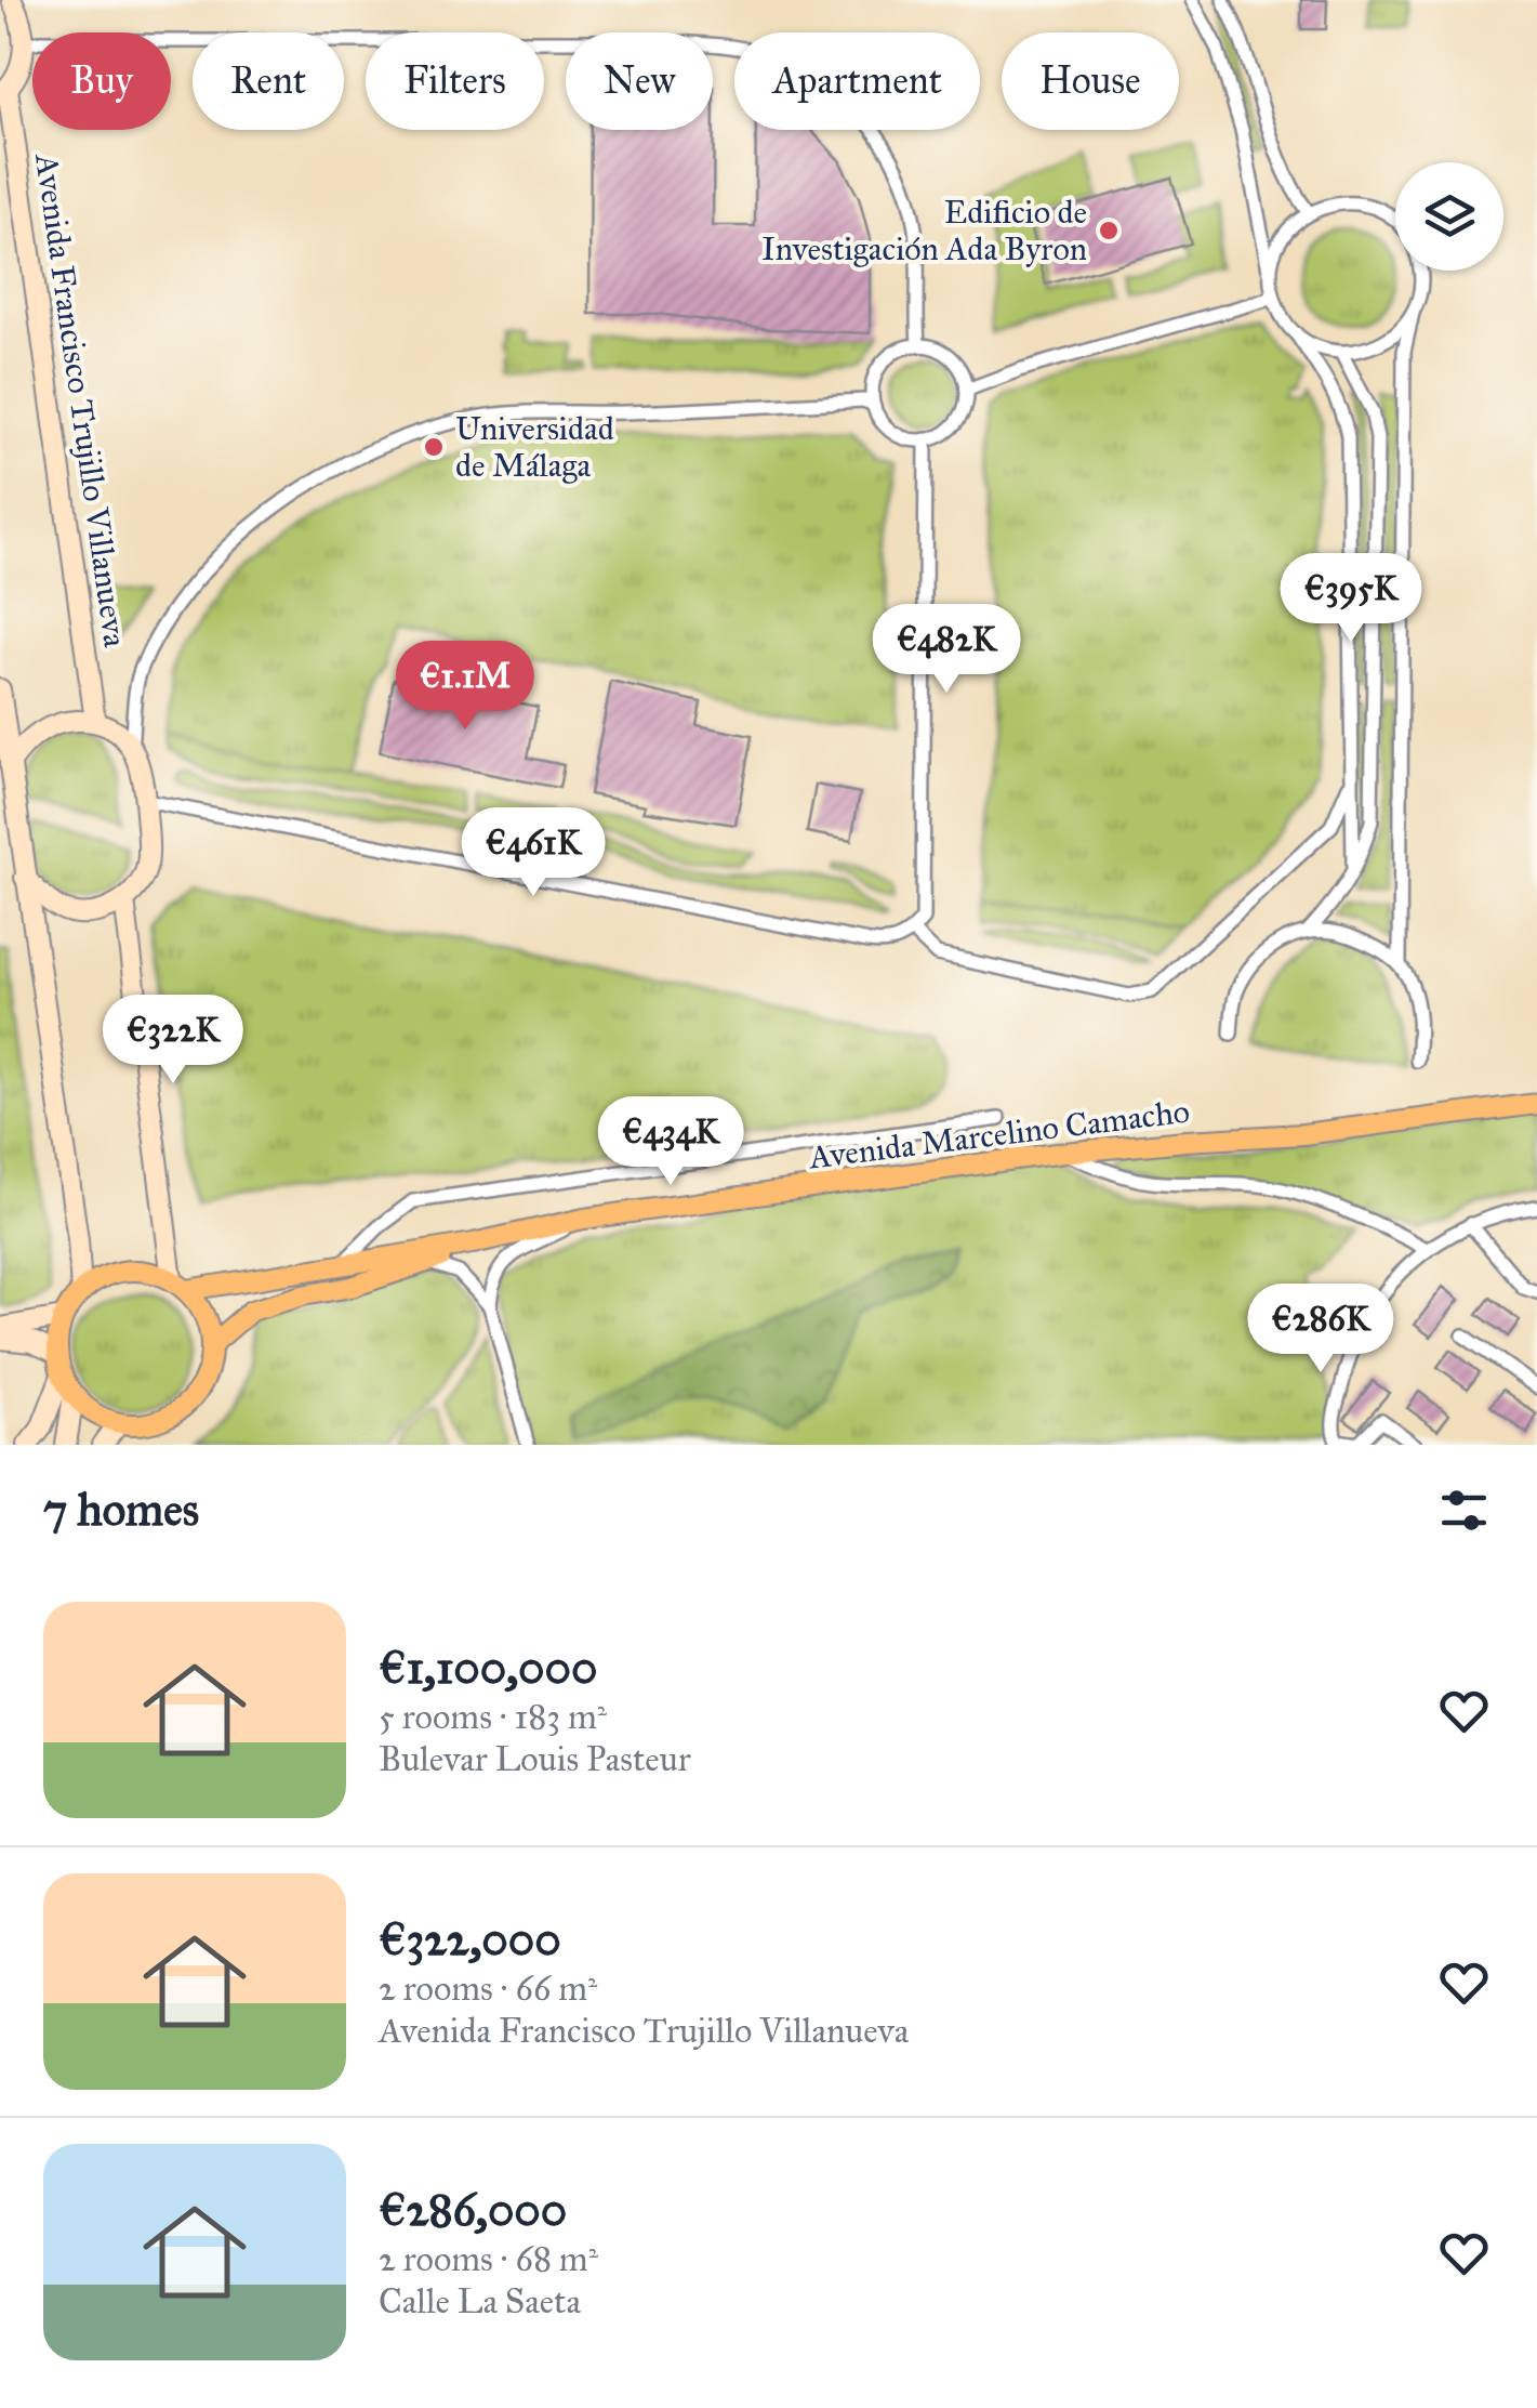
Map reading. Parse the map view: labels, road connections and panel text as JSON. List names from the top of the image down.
{
  "streets": {
    "main road": ["Avenida Marcelino Camacho"],
    "street": ["Avenida Francisco Trujillo Villanueva"]
  },
  "places": ["Edificio de Investigación Ada Byron", "Universidad de Málaga"],
  "page": {
    "chip": [
      "Buy",
      "Rent",
      "Filters",
      "New",
      "Apartment",
      "House"
    ],
    "price": [
      "€395K",
      "€482K",
      "€1.1M",
      "€461K",
      "€322K",
      "€434K",
      "€286K"
    ],
    "heading": "7 homes",
    "list": [
      {
        "name": "€1,100,000",
        "note": "5 rooms · 183 m² · Bulevar Louis Pasteur"
      },
      {
        "name": "€322,000",
        "note": "2 rooms · 66 m² · Avenida Francisco Trujillo Villanueva"
      },
      {
        "name": "€286,000",
        "note": "2 rooms · 68 m² · Calle La Saeta"
      }
    ]
  }
}
